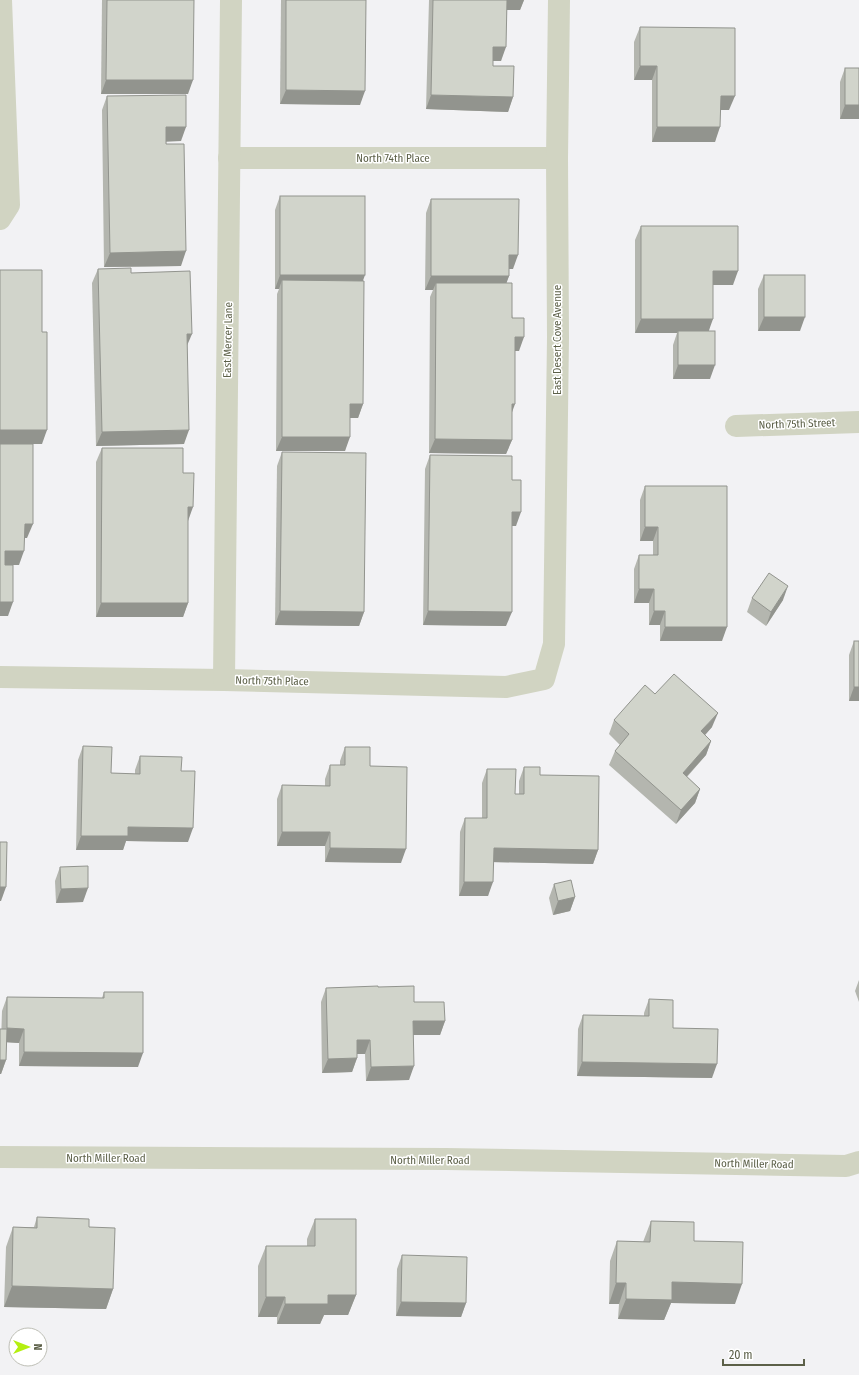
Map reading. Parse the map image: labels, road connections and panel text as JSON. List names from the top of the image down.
{
  "streets": {
    "street": [
      "North 74th Place",
      "East Mercer Lane",
      "East Desert Cove Avenue",
      "North 75th Street",
      "North 75th Place",
      "North Miller Road"
    ]
  },
  "crossings": [
    ["North 74th Place", "East Mercer Lane"],
    ["North 74th Place", "East Desert Cove Avenue"],
    ["East Mercer Lane", "North 75th Place"],
    ["East Desert Cove Avenue", "North 75th Place"]
  ],
  "scale_bar": "20 m",
  "north": "right"
}
